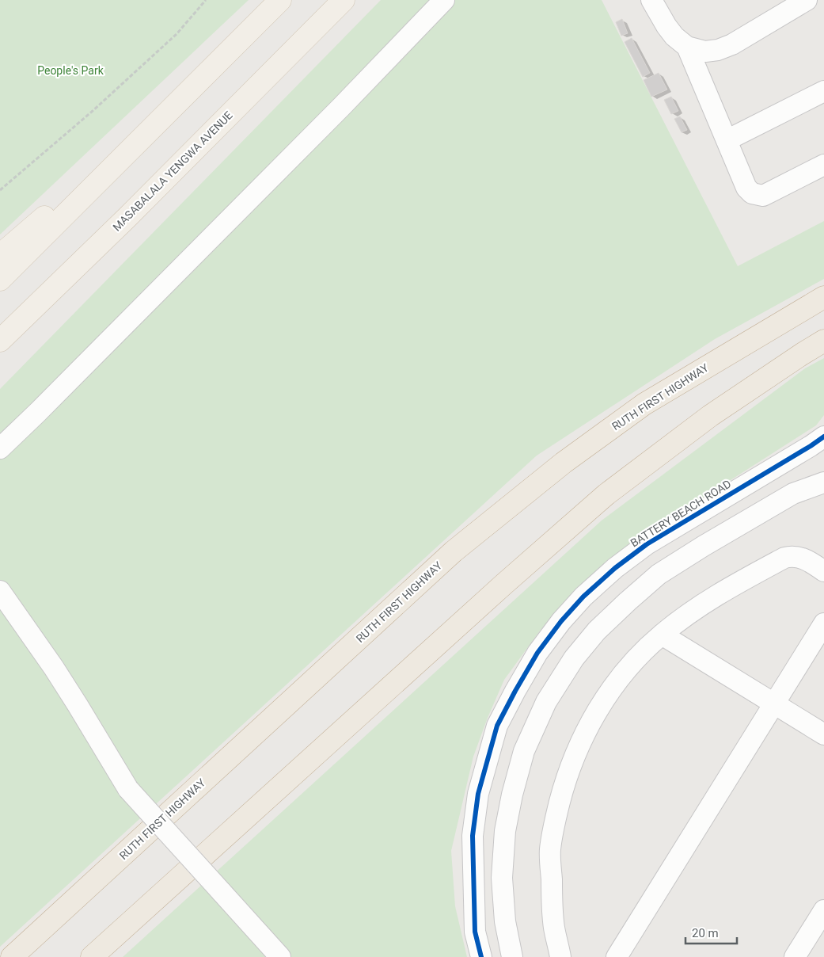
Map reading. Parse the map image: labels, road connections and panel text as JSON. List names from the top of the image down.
{
  "streets": {
    "highway": ["RUTH FIRST HIGHWAY"],
    "main road": ["MASABALALA YENGWA AVENUE"],
    "street": ["BATTERY BEACH ROAD"]
  },
  "parks": ["People's Park"],
  "scale_bar": "20 m"
}
